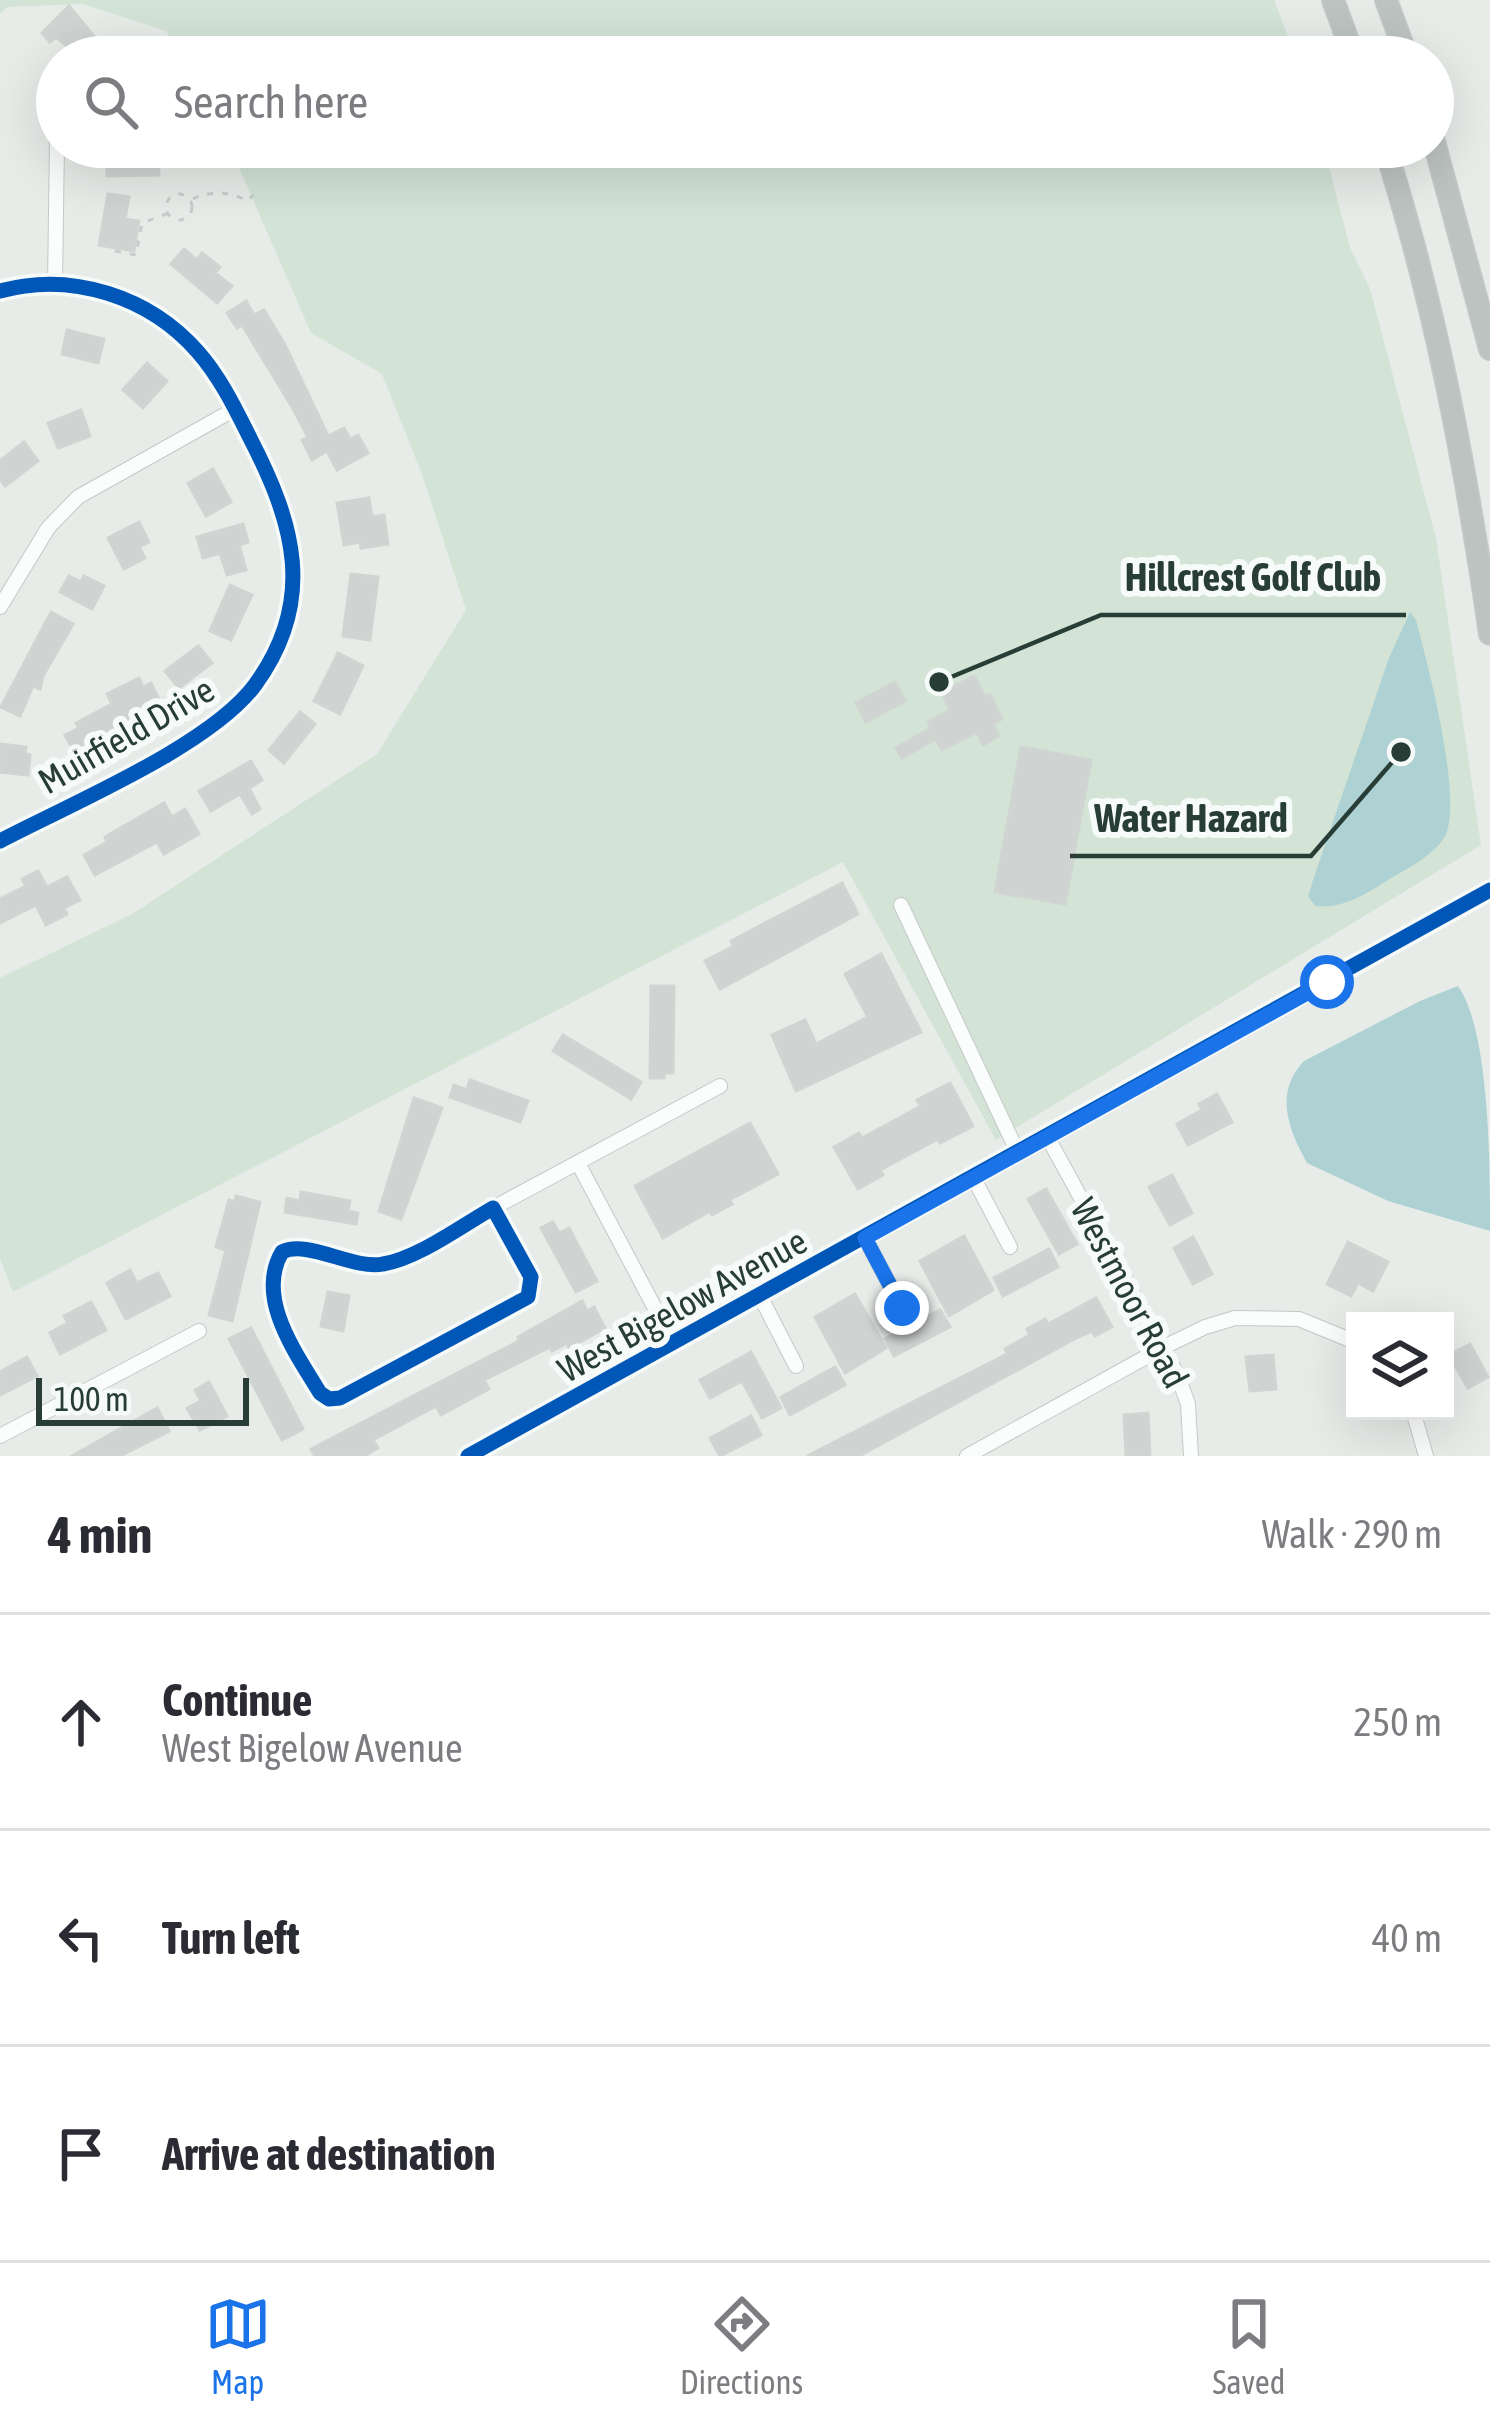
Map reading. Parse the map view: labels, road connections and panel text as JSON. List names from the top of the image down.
{
  "streets": {
    "street": ["Muirfield Drive", "Westmoor Road", "West Bigelow Avenue"]
  },
  "crossings": [
    ["Westmoor Road", "West Bigelow Avenue"]
  ],
  "places": ["Hillcrest Golf Club", "Water Hazard"],
  "scale_bar": "100 m",
  "page": {
    "search": "Search here",
    "scale": "100 m",
    "heading": ["4 min", "Walk · 290 m"],
    "list": [
      ["Continue", "West Bigelow Avenue", "250 m"],
      ["Turn left", "40 m"],
      "Arrive at destination"
    ],
    "nav": ["Map", "Directions", "Saved"]
  }
}
